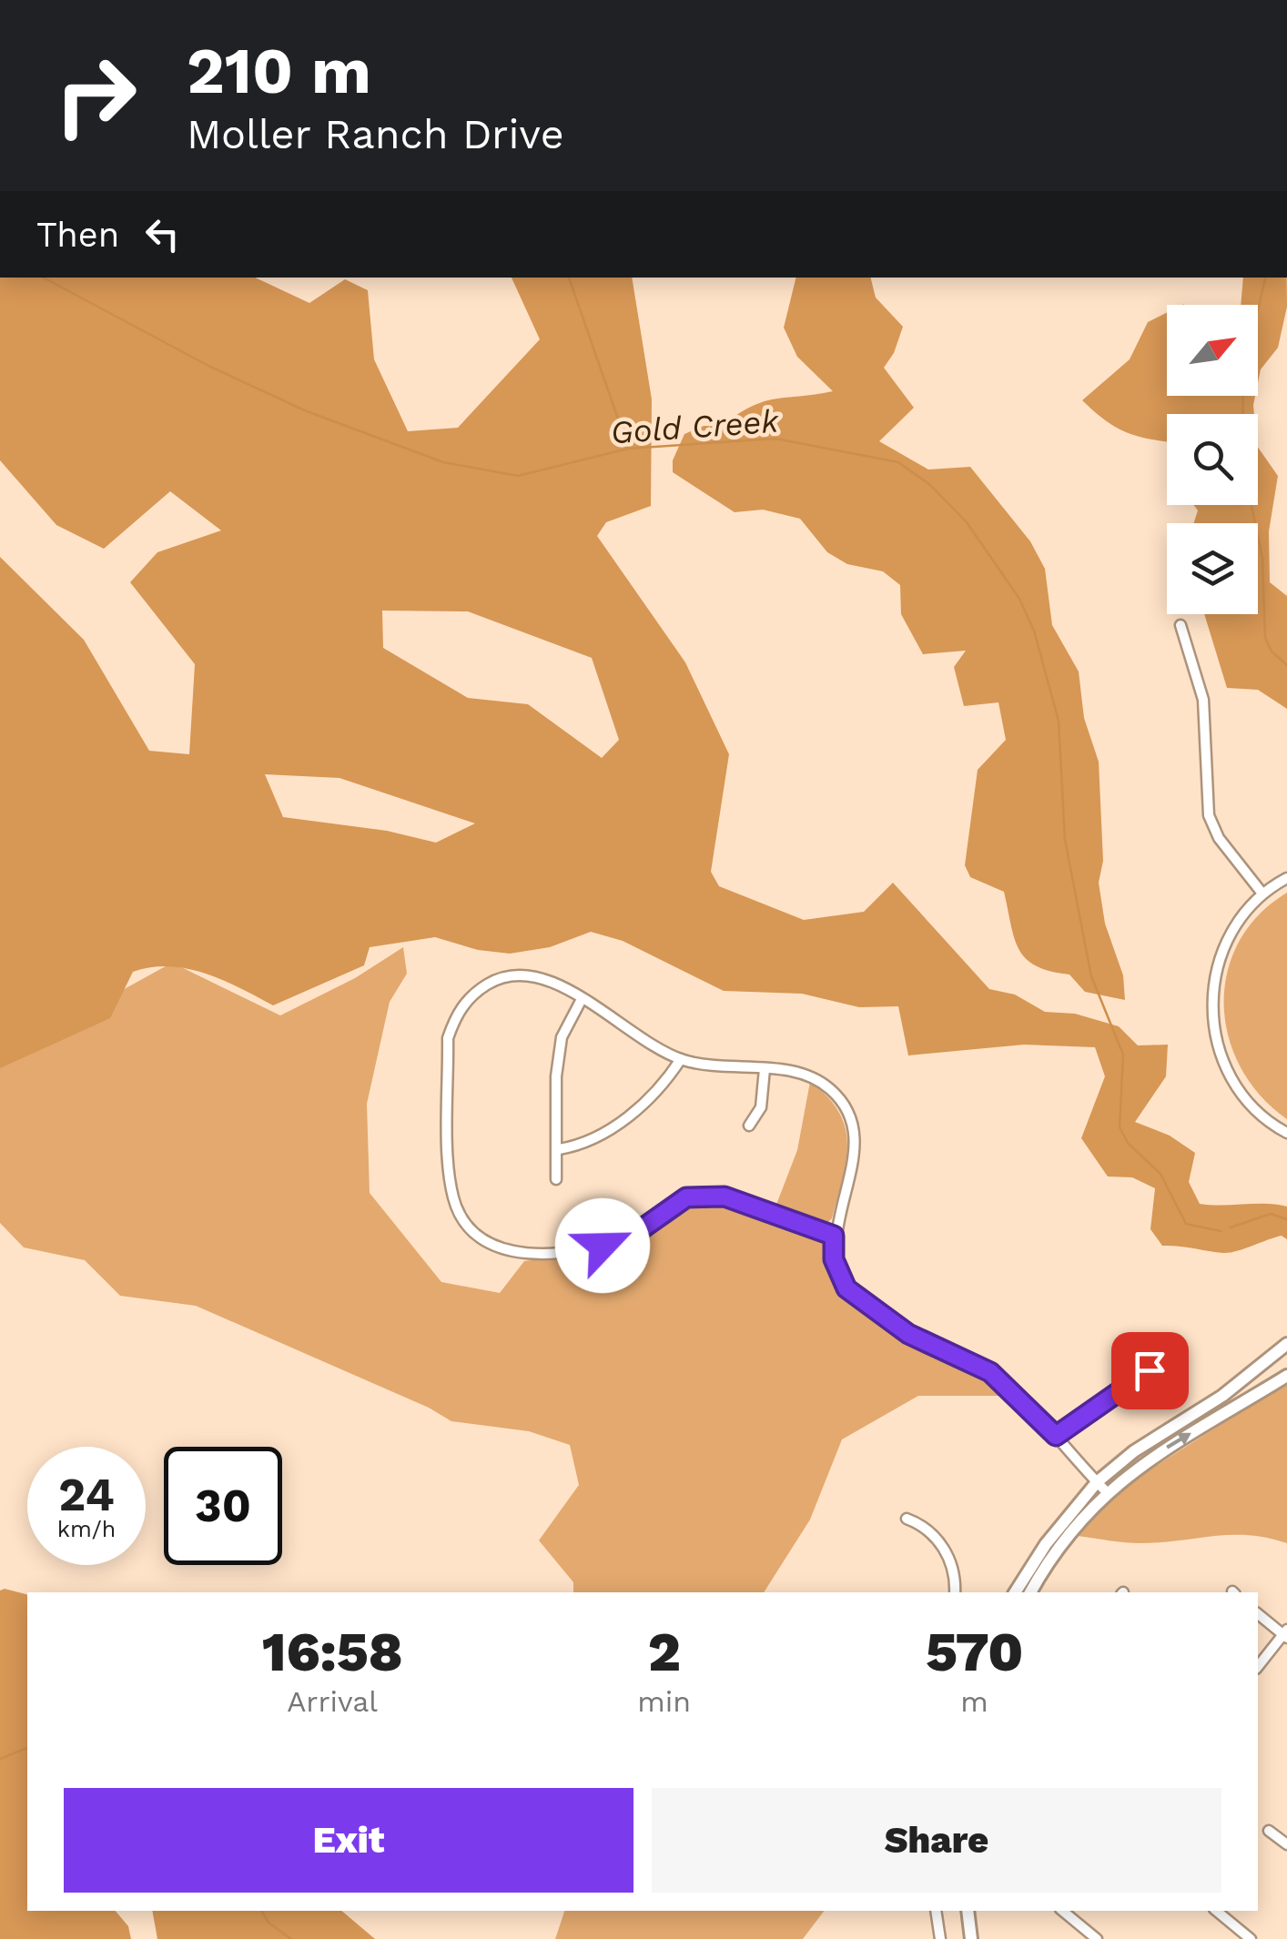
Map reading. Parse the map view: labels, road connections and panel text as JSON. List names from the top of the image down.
{
  "water": ["Gold Creek"],
  "north": "top right",
  "page": {
    "turn": ["210 m", "Moller Ranch Drive"],
    "then": "Then",
    "speed": "24 km/h",
    "limit": "30",
    "eta": [
      "16:58",
      "Arrival",
      "2",
      "min",
      "570",
      "m"
    ],
    "buttons": ["Exit", "Share"]
  }
}
